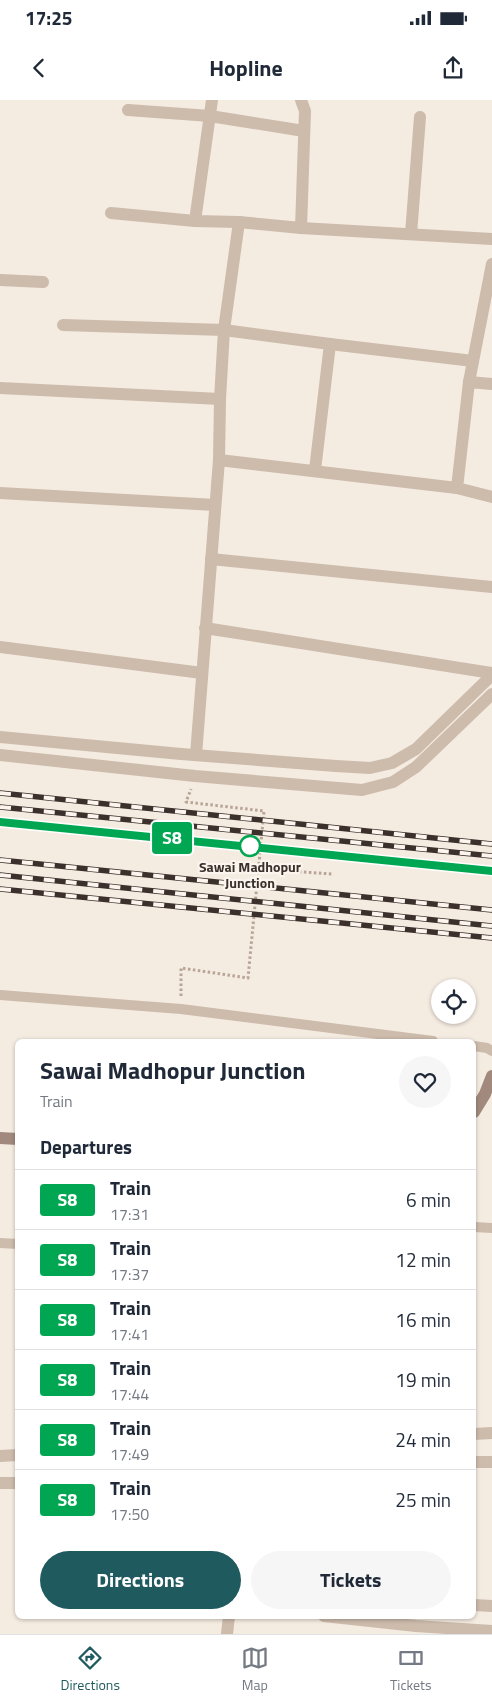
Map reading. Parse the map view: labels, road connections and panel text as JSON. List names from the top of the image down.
{
  "places": ["Sawai Madhopur Junction"],
  "page": {
    "status": "17:25",
    "header": "Hopline",
    "on_map": "S8",
    "heading": [
      ["Sawai Madhopur Junction", "Train"],
      "Departures"
    ],
    "list": [
      {
        "mark": "S8",
        "name": "Train",
        "note": "17:31",
        "value": "6 min"
      },
      {
        "mark": "S8",
        "name": "Train",
        "note": "17:37",
        "value": "12 min"
      },
      {
        "mark": "S8",
        "name": "Train",
        "note": "17:41",
        "value": "16 min"
      },
      {
        "mark": "S8",
        "name": "Train",
        "note": "17:44",
        "value": "19 min"
      },
      {
        "mark": "S8",
        "name": "Train",
        "note": "17:49",
        "value": "24 min"
      },
      {
        "mark": "S8",
        "name": "Train",
        "note": "17:50",
        "value": "25 min"
      }
    ],
    "buttons": ["Directions", "Tickets"],
    "tabs": ["Directions", "Map", "Tickets"]
  }
}
